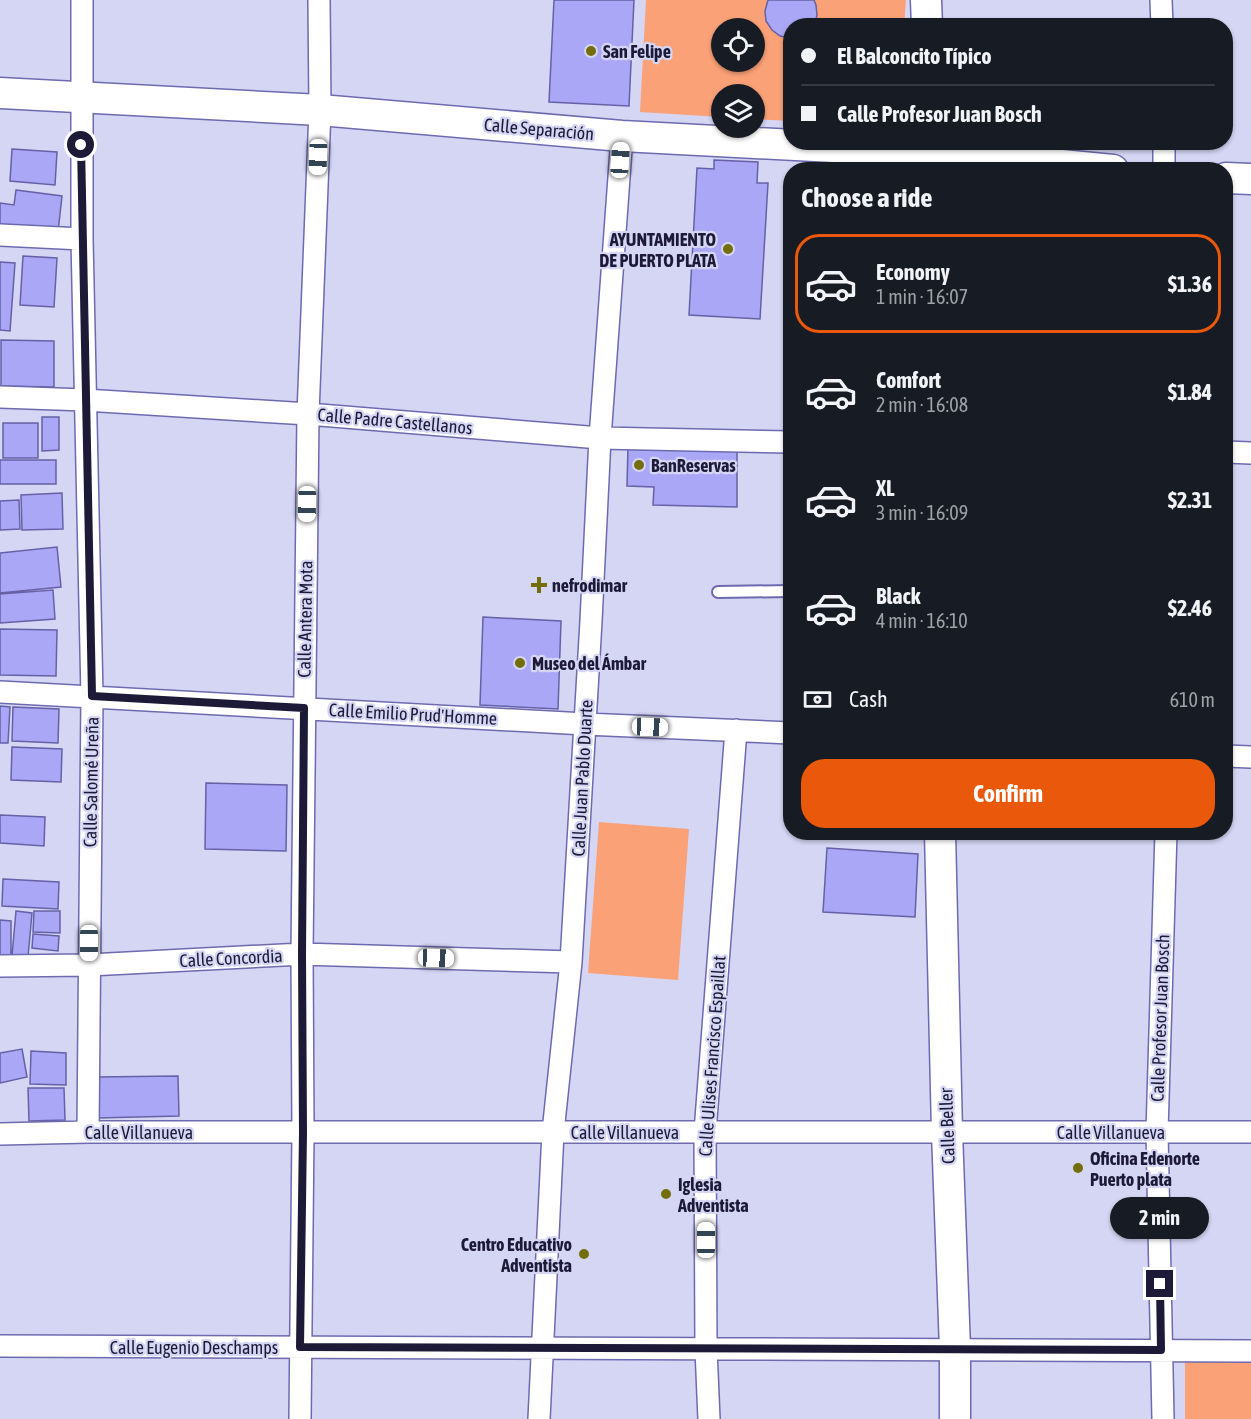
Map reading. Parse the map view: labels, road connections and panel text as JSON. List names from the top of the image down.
{
  "streets": {
    "street": [
      "Calle Separación",
      "Calle Padre Castellanos",
      "Calle Antera Mota",
      "Calle Emilio Prud'Homme",
      "Calle Juan Pablo Duarte",
      "Calle Salomé Ureña",
      "Calle Concordia",
      "Calle Profesor Juan Bosch",
      "Calle Ulises Francisco Espaillat",
      "Calle Beller",
      "Calle Villanueva",
      "Calle Eugenio Deschamps"
    ]
  },
  "crossings": [
    ["Calle Separación", "Calle Antera Mota"],
    ["Calle Separación", "Calle Juan Pablo Duarte"],
    ["Calle Separación", "Calle Salomé Ureña"],
    ["Calle Padre Castellanos", "Calle Antera Mota"],
    ["Calle Padre Castellanos", "Calle Juan Pablo Duarte"],
    ["Calle Padre Castellanos", "Calle Salomé Ureña"],
    ["Calle Antera Mota", "Calle Emilio Prud'Homme"],
    ["Calle Antera Mota", "Calle Concordia"],
    ["Calle Antera Mota", "Calle Villanueva"],
    ["Calle Antera Mota", "Calle Eugenio Deschamps"],
    ["Calle Emilio Prud'Homme", "Calle Juan Pablo Duarte"],
    ["Calle Emilio Prud'Homme", "Calle Salomé Ureña"],
    ["Calle Emilio Prud'Homme", "Calle Ulises Francisco Espaillat"],
    ["Calle Juan Pablo Duarte", "Calle Concordia"],
    ["Calle Juan Pablo Duarte", "Calle Villanueva"],
    ["Calle Juan Pablo Duarte", "Calle Eugenio Deschamps"],
    ["Calle Salomé Ureña", "Calle Concordia"],
    ["Calle Salomé Ureña", "Calle Villanueva"],
    ["Calle Profesor Juan Bosch", "Calle Villanueva"],
    ["Calle Profesor Juan Bosch", "Calle Eugenio Deschamps"],
    ["Calle Ulises Francisco Espaillat", "Calle Villanueva"],
    ["Calle Ulises Francisco Espaillat", "Calle Eugenio Deschamps"],
    ["Calle Beller", "Calle Villanueva"],
    ["Calle Beller", "Calle Eugenio Deschamps"]
  ],
  "places": {
    "other": [
      "San Felipe",
      "AYUNTAMIENTO DE PUERTO PLATA",
      "BanReservas",
      "Museo del Ámbar",
      "Oficina Edenorte Puerto plata",
      "Iglesia Adventista",
      "Centro Educativo Adventista"
    ],
    "health": ["nefrodimar"]
  },
  "page": {
    "banner": ["El Balconcito Típico", "Calle Profesor Juan Bosch"],
    "heading": "Choose a ride",
    "list": [
      {
        "name": "Economy",
        "note": "1 min · 16:07",
        "value": "$1.36"
      },
      {
        "name": "Comfort",
        "note": "2 min · 16:08",
        "value": "$1.84"
      },
      {
        "name": "XL",
        "note": "3 min · 16:09",
        "value": "$2.31"
      },
      {
        "name": "Black",
        "note": "4 min · 16:10",
        "value": "$2.46"
      }
    ],
    "pay": ["Cash", "610 m"],
    "buttons": "Confirm",
    "bubble": "2 min"
  }
}
